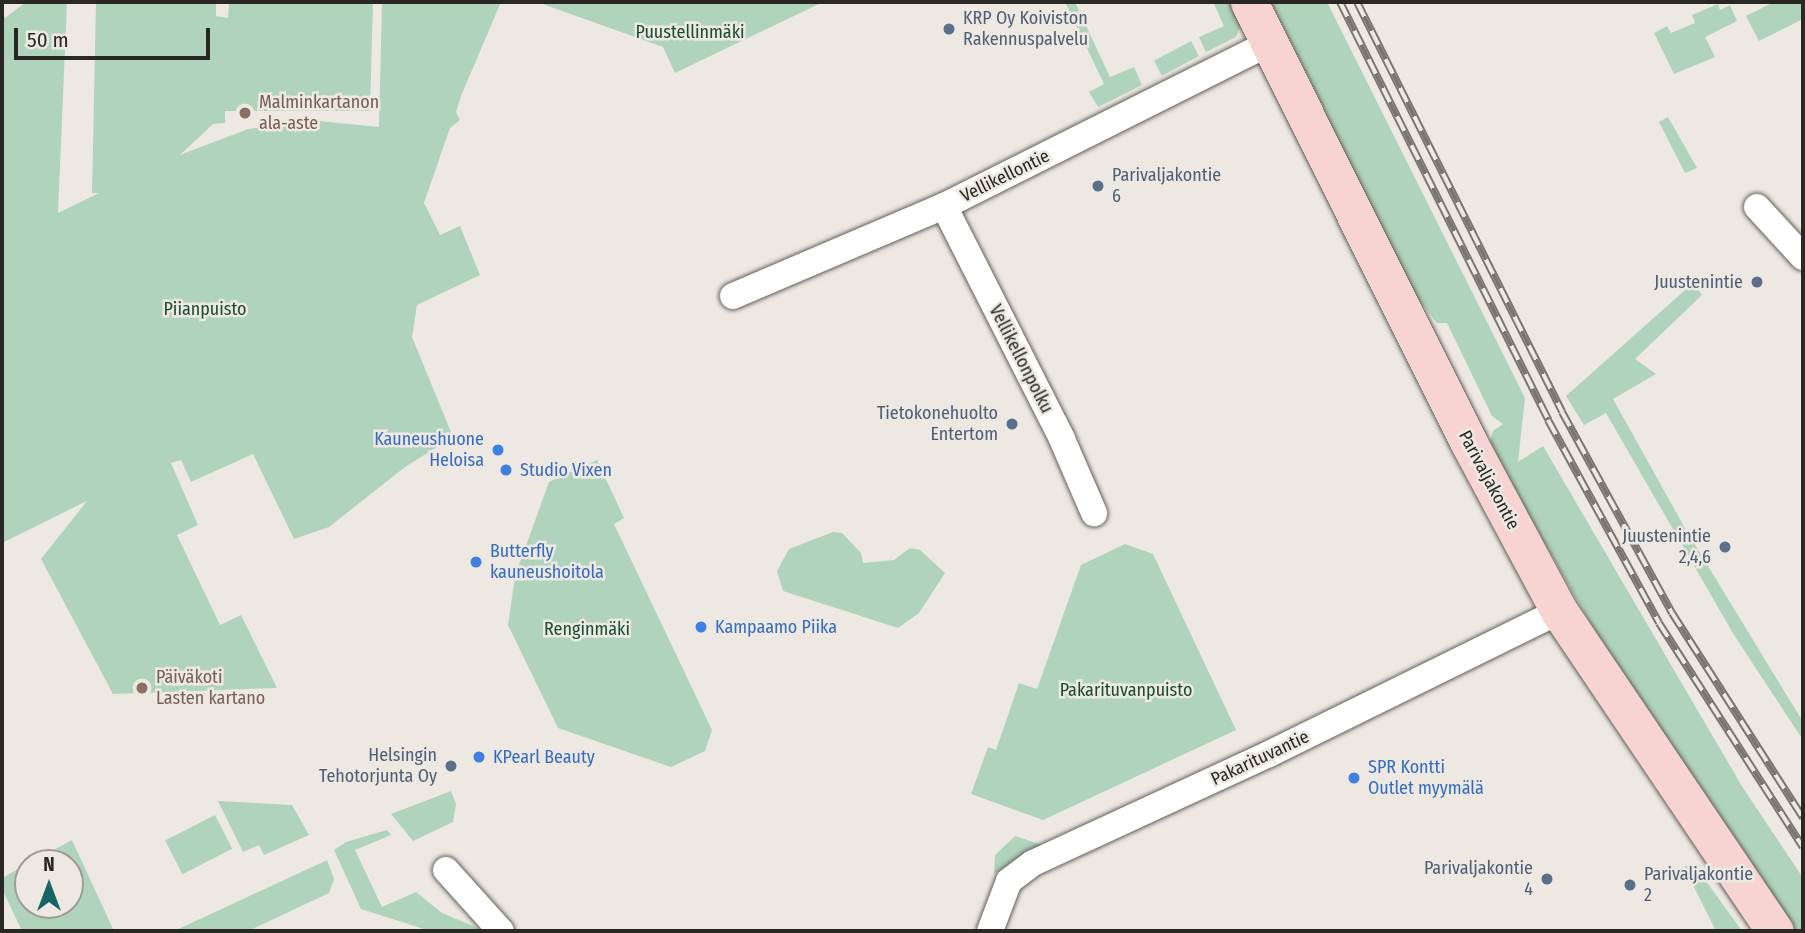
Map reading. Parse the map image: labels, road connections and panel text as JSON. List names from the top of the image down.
{
  "streets": {
    "street": [
      "Vellikellontie",
      "Vellikellonpolku",
      "Parivaljakontie",
      "Pakarituvantie"
    ]
  },
  "crossings": [
    ["Vellikellontie", "Vellikellonpolku"],
    ["Vellikellontie", "Parivaljakontie"],
    ["Parivaljakontie", "Pakarituvantie"]
  ],
  "parks": [
    "Puustellinmäki",
    "Piianpuisto",
    "Renginmäki",
    "Pakarituvanpuisto"
  ],
  "places": [
    "KRP Oy Koiviston Rakennuspalvelu",
    "Malminkartanon ala-aste",
    "Parivaljakontie 6",
    "Juustenintie",
    "Tietokonehuolto Entertom",
    "Kauneushuone Heloisa",
    "Studio Vixen",
    "Juustenintie 2,4,6",
    "Butterfly kauneushoitola",
    "Kampaamo Piika",
    "Päiväkoti Lasten kartano",
    "KPearl Beauty",
    "Helsingin Tehotorjunta Oy",
    "SPR Kontti Outlet myymälä",
    "Parivaljakontie 4",
    "Parivaljakontie 2"
  ],
  "scale_bar": "50 m",
  "north": "top"
}
